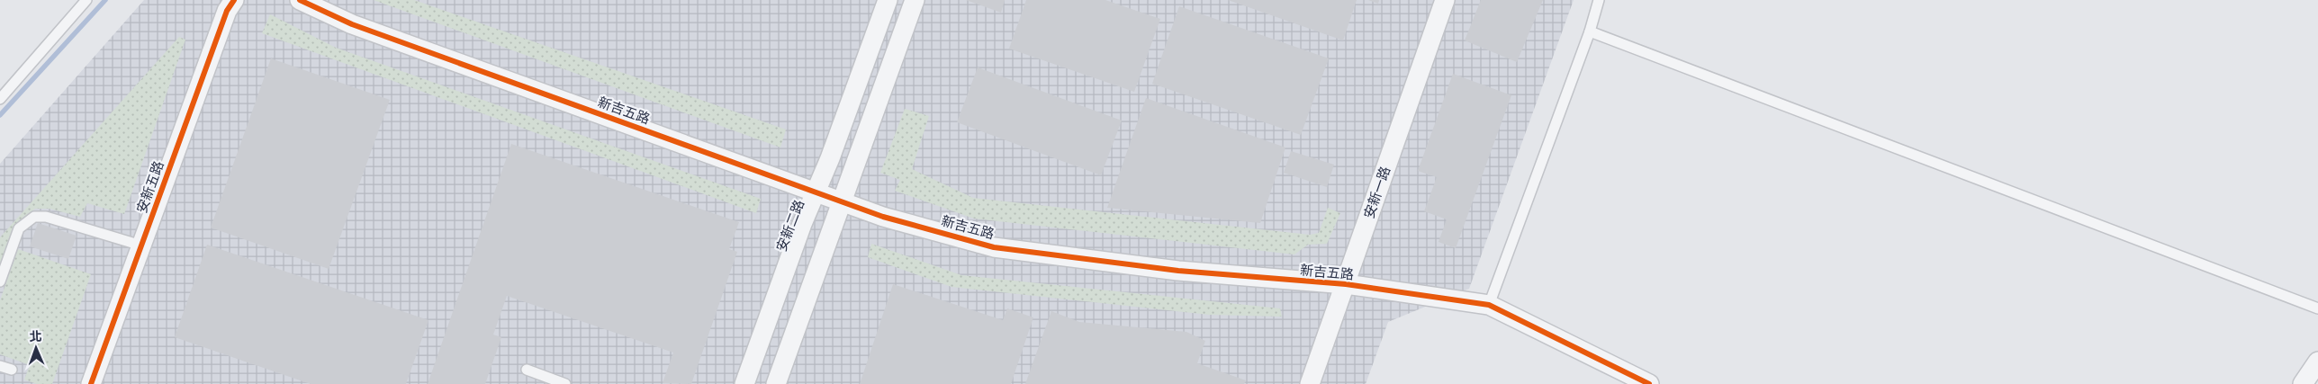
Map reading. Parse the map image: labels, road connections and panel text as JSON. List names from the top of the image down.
{
  "streets": {
    "street": [
      "新吉五路",
      "安新五路",
      "安新一路",
      "安新二路"
    ]
  },
  "crossings": [
    ["新吉五路", "安新一路"],
    ["新吉五路", "安新二路"]
  ],
  "north": "top"
}
